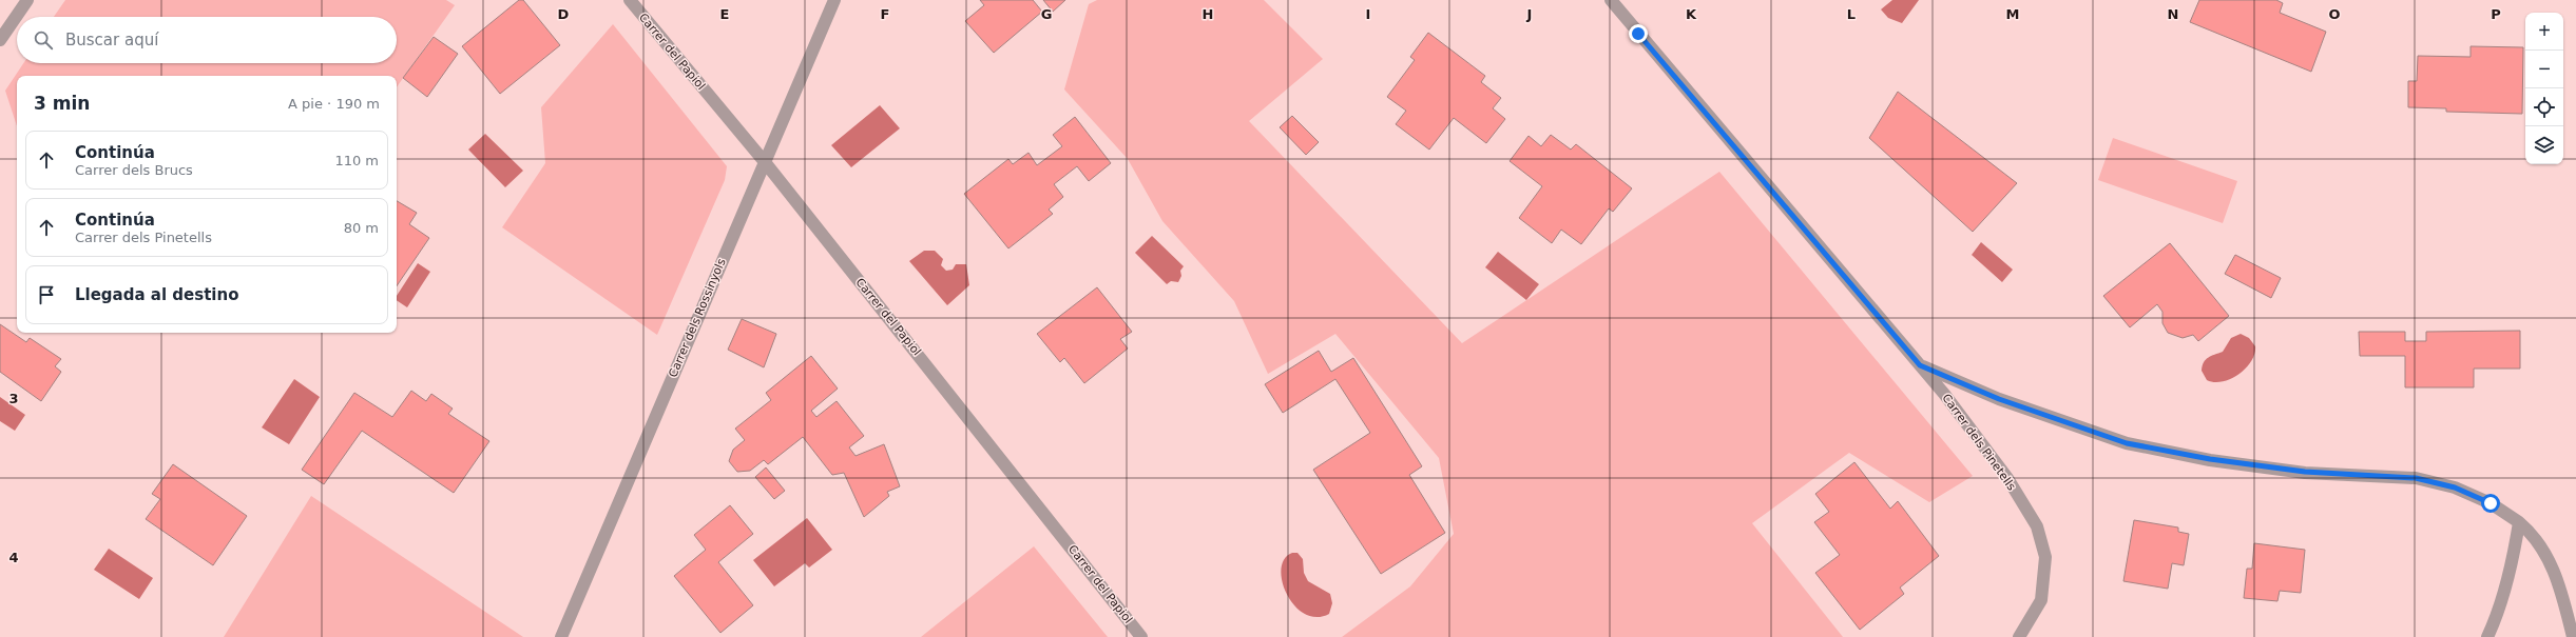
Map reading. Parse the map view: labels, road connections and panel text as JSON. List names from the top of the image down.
{
  "streets": {
    "street": ["Carrer del Papiol", "Carrer dels Rossinyols", "Carrer dels Pinetells"]
  },
  "crossings": [
    ["Carrer del Papiol", "Carrer dels Rossinyols"]
  ],
  "page": {
    "map_buttons": ["+", "−"],
    "search": "Buscar aquí",
    "heading": ["3 min", "A pie · 190 m"],
    "list": [
      ["Continúa", "Carrer dels Brucs", "110 m"],
      ["Continúa", "Carrer dels Pinetells", "80 m"],
      "Llegada al destino"
    ]
  },
  "grid": {
    "columns": [
      "D",
      "E",
      "F",
      "G",
      "H",
      "I",
      "J",
      "K",
      "L",
      "M",
      "N",
      "O",
      "P"
    ],
    "rows": ["3", "4"]
  }
}
